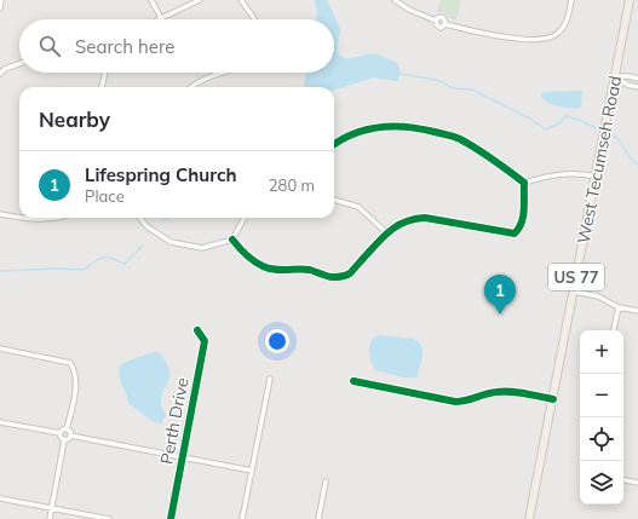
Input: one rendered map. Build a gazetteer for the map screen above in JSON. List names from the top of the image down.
{
  "streets": {
    "main road": ["West Tecumseh Road", "US 77"],
    "street": ["Perth Drive"]
  },
  "page": {
    "search": "Search here",
    "heading": "Nearby",
    "list": [
      {
        "mark": "1",
        "name": "Lifespring Church",
        "note": "Place",
        "value": "280 m"
      }
    ],
    "pins": "1",
    "map_buttons": ["+", "−"]
  }
}
